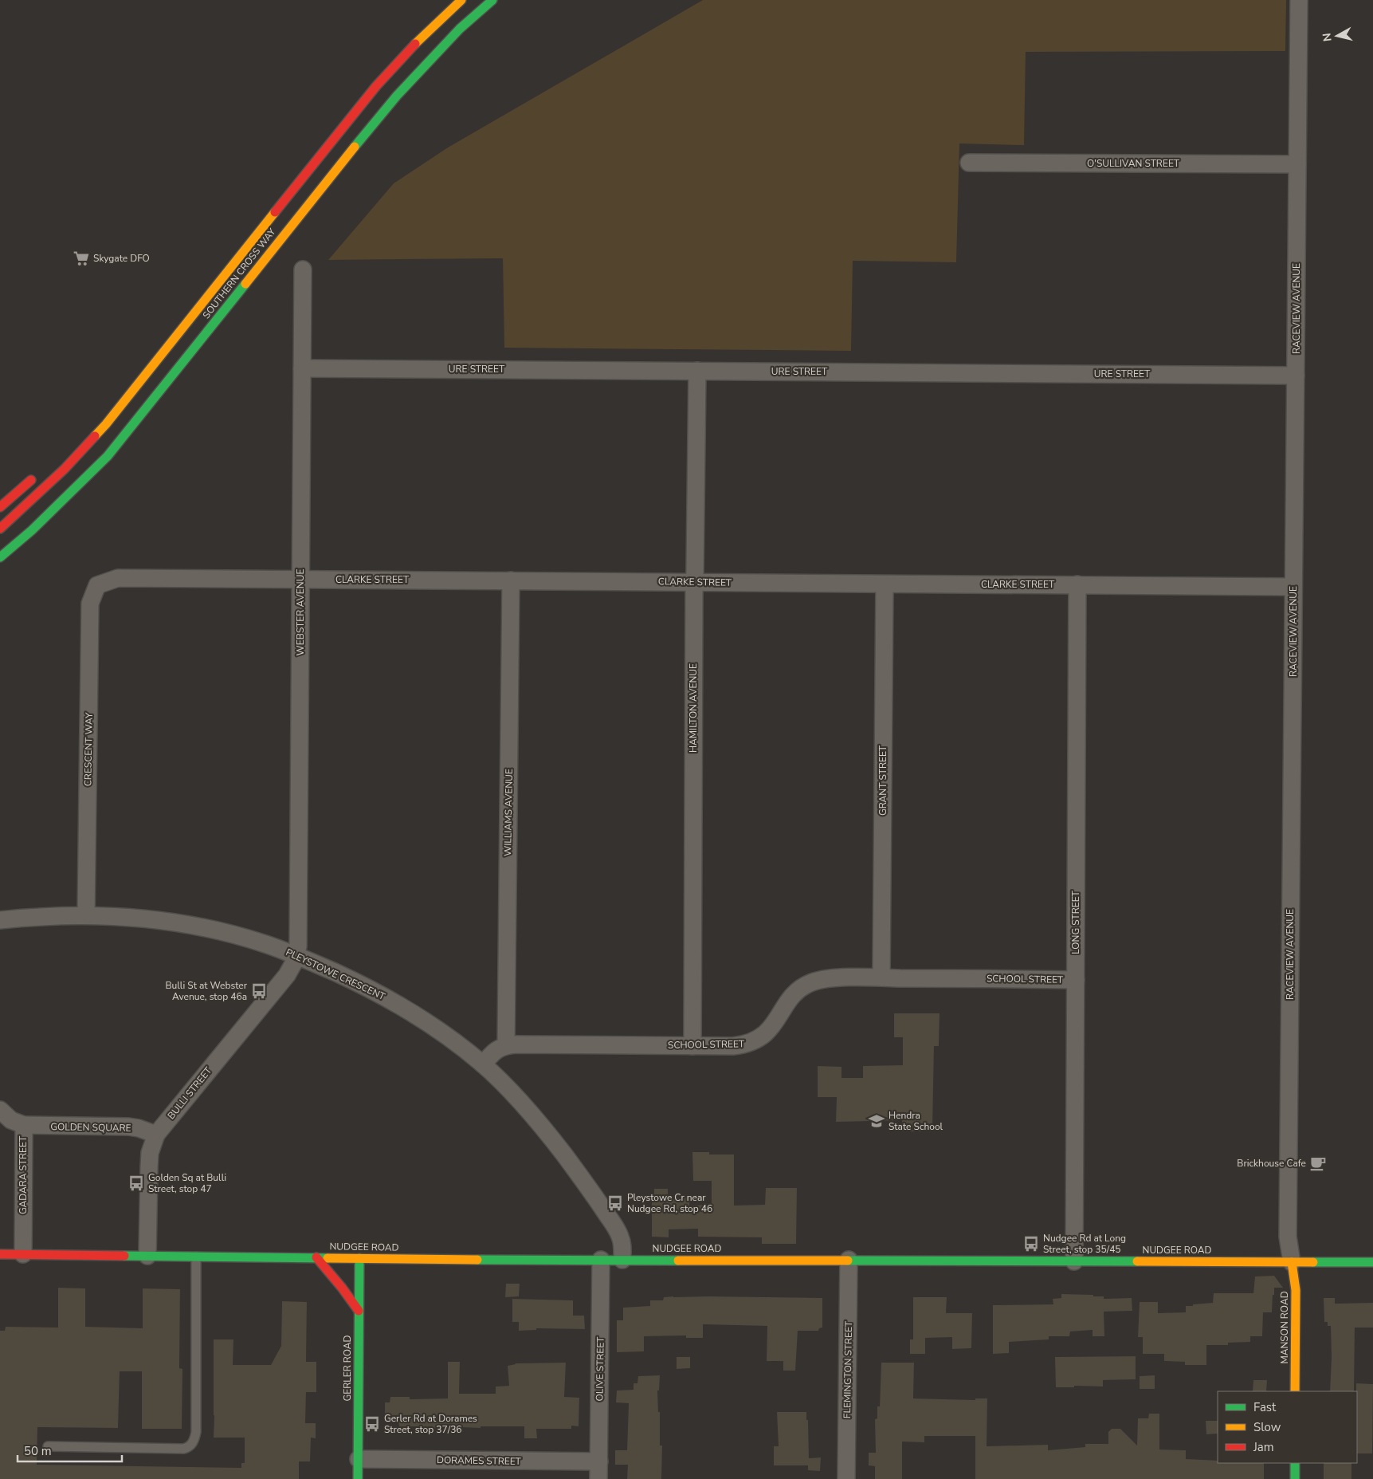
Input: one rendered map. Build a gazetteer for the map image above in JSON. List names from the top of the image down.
{
  "streets": {
    "main road": [
      "SOUTHERN CROSS WAY",
      "NUDGEE ROAD",
      "MANSON ROAD",
      "GERLER ROAD"
    ],
    "street": [
      "O'SULLIVAN STREET",
      "RACEVIEW AVENUE",
      "URE STREET",
      "CLARKE STREET",
      "WEBSTER AVENUE",
      "HAMILTON AVENUE",
      "CRESCENT WAY",
      "GRANT STREET",
      "WILLIAMS AVENUE",
      "LONG STREET",
      "PLEYSTOWE CRESCENT",
      "SCHOOL STREET",
      "BULLI STREET",
      "GOLDEN SQUARE",
      "GADARA STREET",
      "OLIVE STREET",
      "FLEMINGTON STREET",
      "DORAMES STREET"
    ]
  },
  "crossings": [
    ["O'SULLIVAN STREET", "RACEVIEW AVENUE"],
    ["RACEVIEW AVENUE", "URE STREET"],
    ["RACEVIEW AVENUE", "CLARKE STREET"],
    ["RACEVIEW AVENUE", "NUDGEE ROAD"],
    ["RACEVIEW AVENUE", "MANSON ROAD"],
    ["URE STREET", "WEBSTER AVENUE"],
    ["URE STREET", "HAMILTON AVENUE"],
    ["CLARKE STREET", "WEBSTER AVENUE"],
    ["CLARKE STREET", "HAMILTON AVENUE"],
    ["CLARKE STREET", "CRESCENT WAY"],
    ["CLARKE STREET", "GRANT STREET"],
    ["CLARKE STREET", "WILLIAMS AVENUE"],
    ["CLARKE STREET", "LONG STREET"],
    ["WEBSTER AVENUE", "PLEYSTOWE CRESCENT"],
    ["WEBSTER AVENUE", "BULLI STREET"],
    ["HAMILTON AVENUE", "SCHOOL STREET"],
    ["CRESCENT WAY", "PLEYSTOWE CRESCENT"],
    ["GRANT STREET", "SCHOOL STREET"],
    ["WILLIAMS AVENUE", "SCHOOL STREET"],
    ["LONG STREET", "SCHOOL STREET"],
    ["LONG STREET", "NUDGEE ROAD"],
    ["PLEYSTOWE CRESCENT", "BULLI STREET"],
    ["PLEYSTOWE CRESCENT", "NUDGEE ROAD"],
    ["BULLI STREET", "GOLDEN SQUARE"],
    ["BULLI STREET", "NUDGEE ROAD"],
    ["GOLDEN SQUARE", "GADARA STREET"],
    ["GADARA STREET", "NUDGEE ROAD"],
    ["NUDGEE ROAD", "MANSON ROAD"],
    ["NUDGEE ROAD", "GERLER ROAD"],
    ["NUDGEE ROAD", "OLIVE STREET"],
    ["NUDGEE ROAD", "FLEMINGTON STREET"],
    ["GERLER ROAD", "DORAMES STREET"],
    ["OLIVE STREET", "DORAMES STREET"]
  ],
  "places": {
    "supermarket": ["Skygate DFO"],
    "bus stop": [
      "Bulli St at Webster Avenue, stop 46a",
      "Golden Sq at Bulli Street, stop 47",
      "Pleystowe Cr near Nudgee Rd, stop 46",
      "Nudgee Rd at Long Street, stop 35/45",
      "Gerler Rd at Dorames Street, stop 37/36"
    ],
    "school or university": ["Hendra State School"],
    "cafe": ["Brickhouse Cafe"]
  },
  "legend": ["Fast", "Slow", "Jam"],
  "scale_bar": "50 m",
  "north": "left"
}
